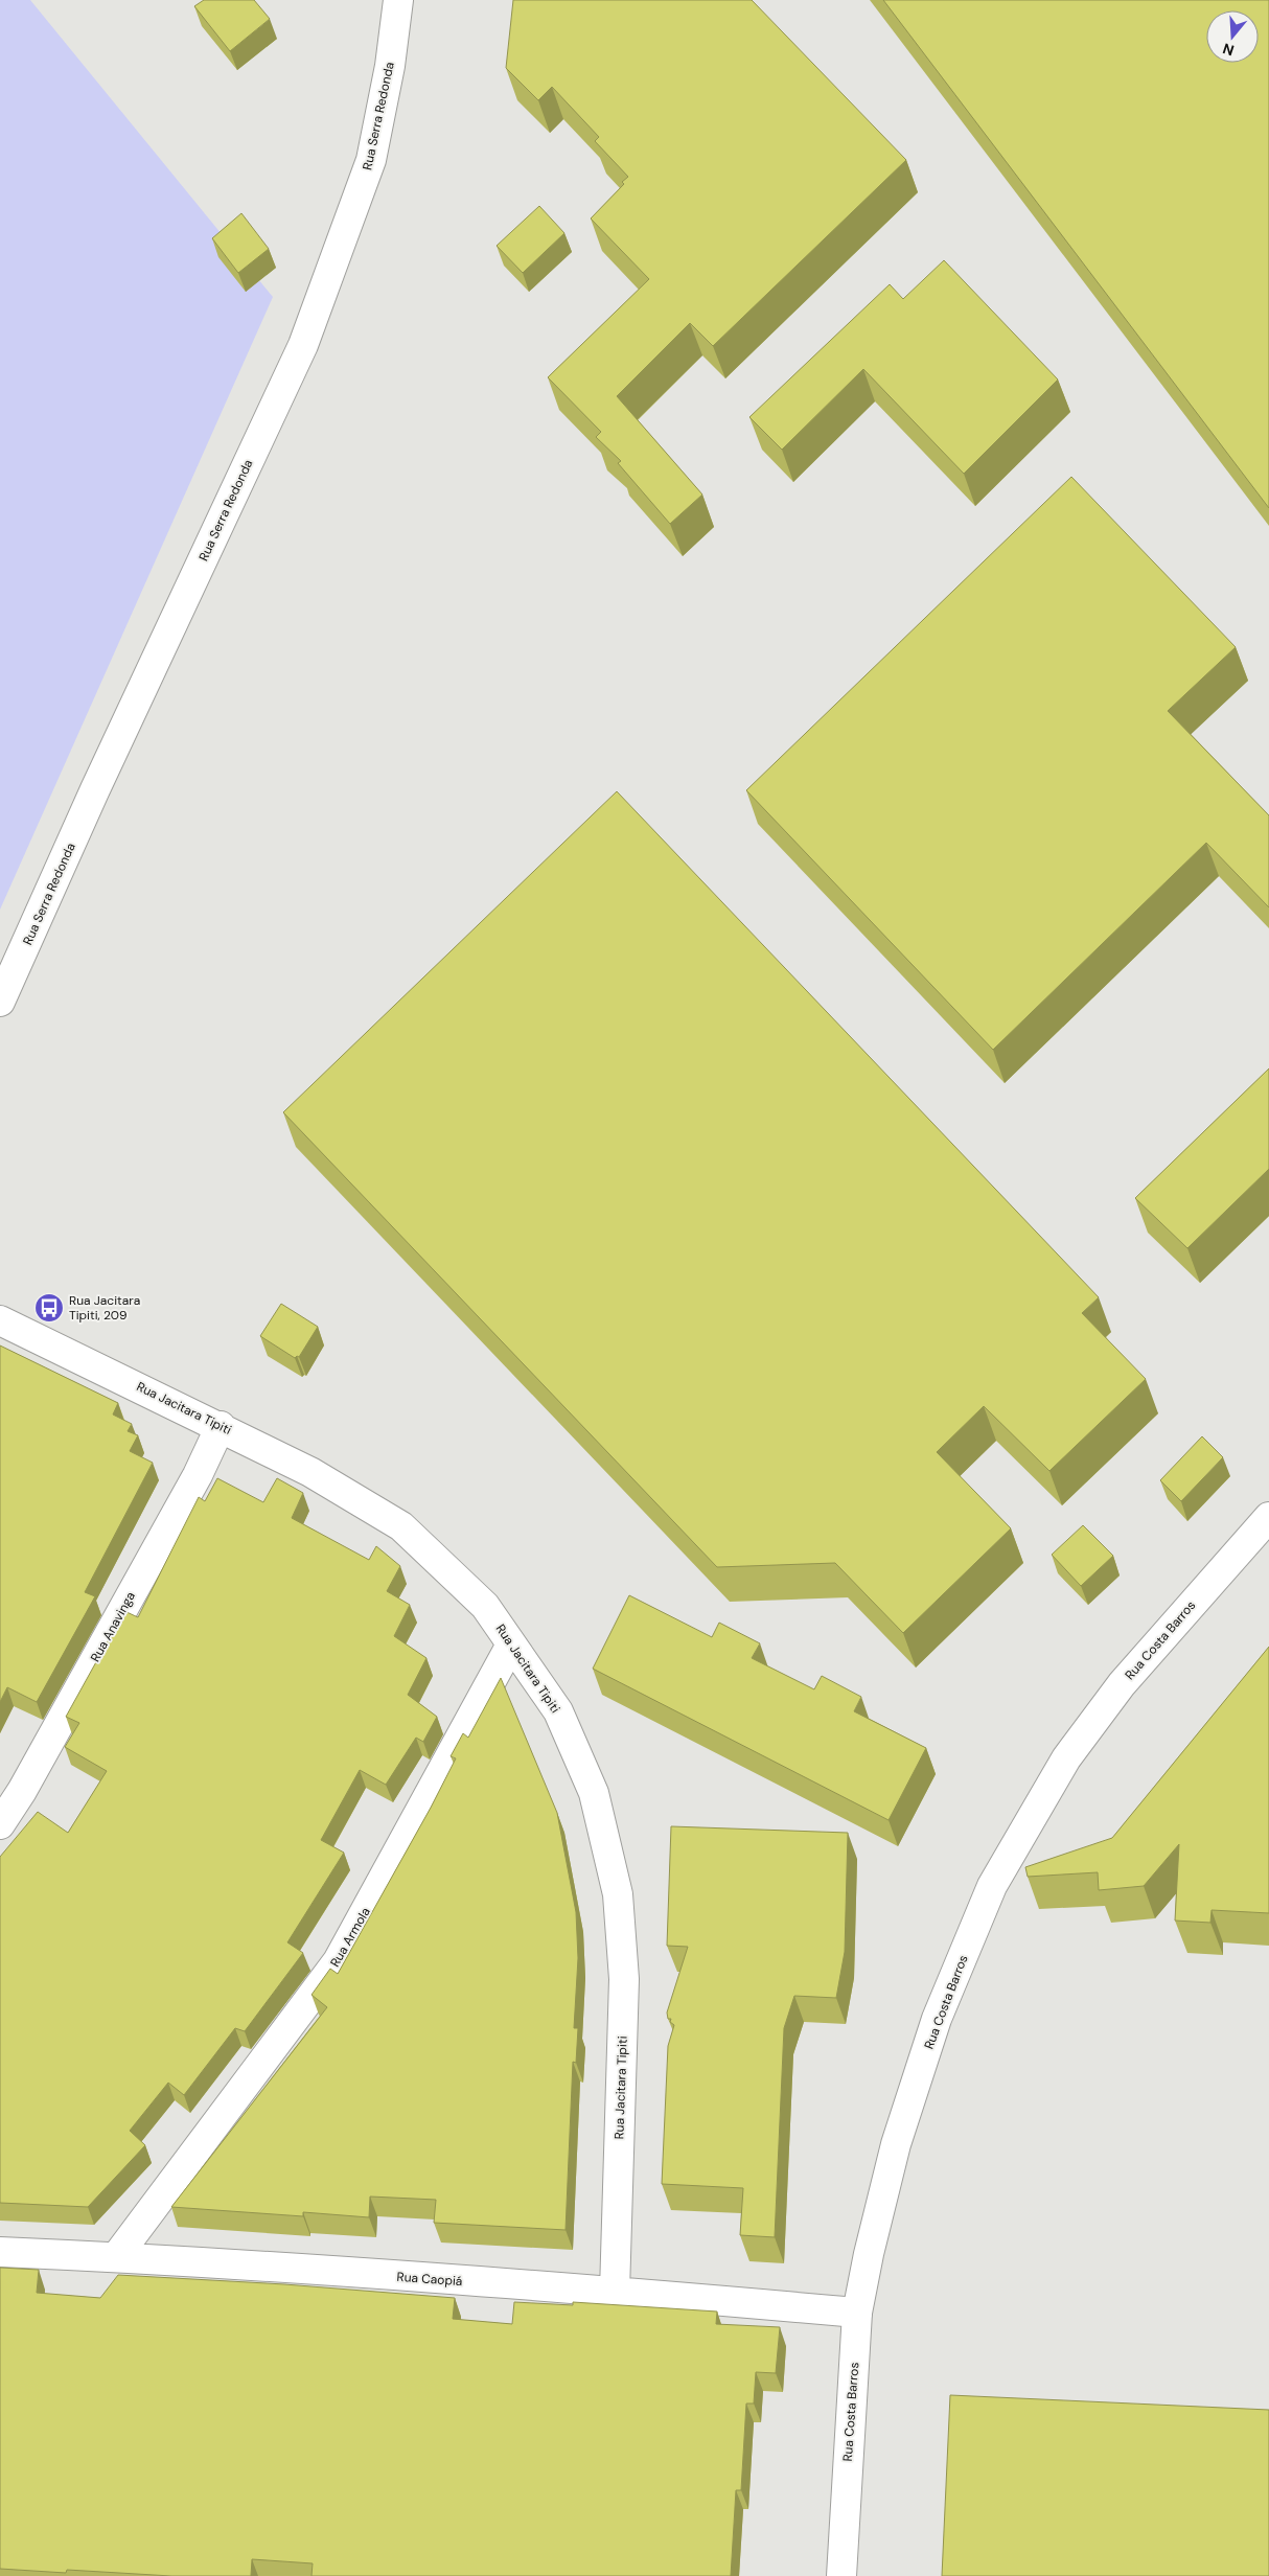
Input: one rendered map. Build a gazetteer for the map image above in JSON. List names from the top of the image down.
{
  "streets": {
    "street": [
      "Rua Serra Redonda",
      "Rua Jacitara Tipiti",
      "Rua Anavinga",
      "Rua Costa Barros",
      "Rua Armola",
      "Rua Caopiá"
    ]
  },
  "crossings": [
    ["Rua Jacitara Tipiti", "Rua Anavinga"],
    ["Rua Jacitara Tipiti", "Rua Armola"],
    ["Rua Jacitara Tipiti", "Rua Caopiá"],
    ["Rua Costa Barros", "Rua Caopiá"],
    ["Rua Armola", "Rua Caopiá"]
  ],
  "places": {
    "bus stop": ["Rua Jacitara Tipiti, 209"]
  },
  "north": "bottom"
}
